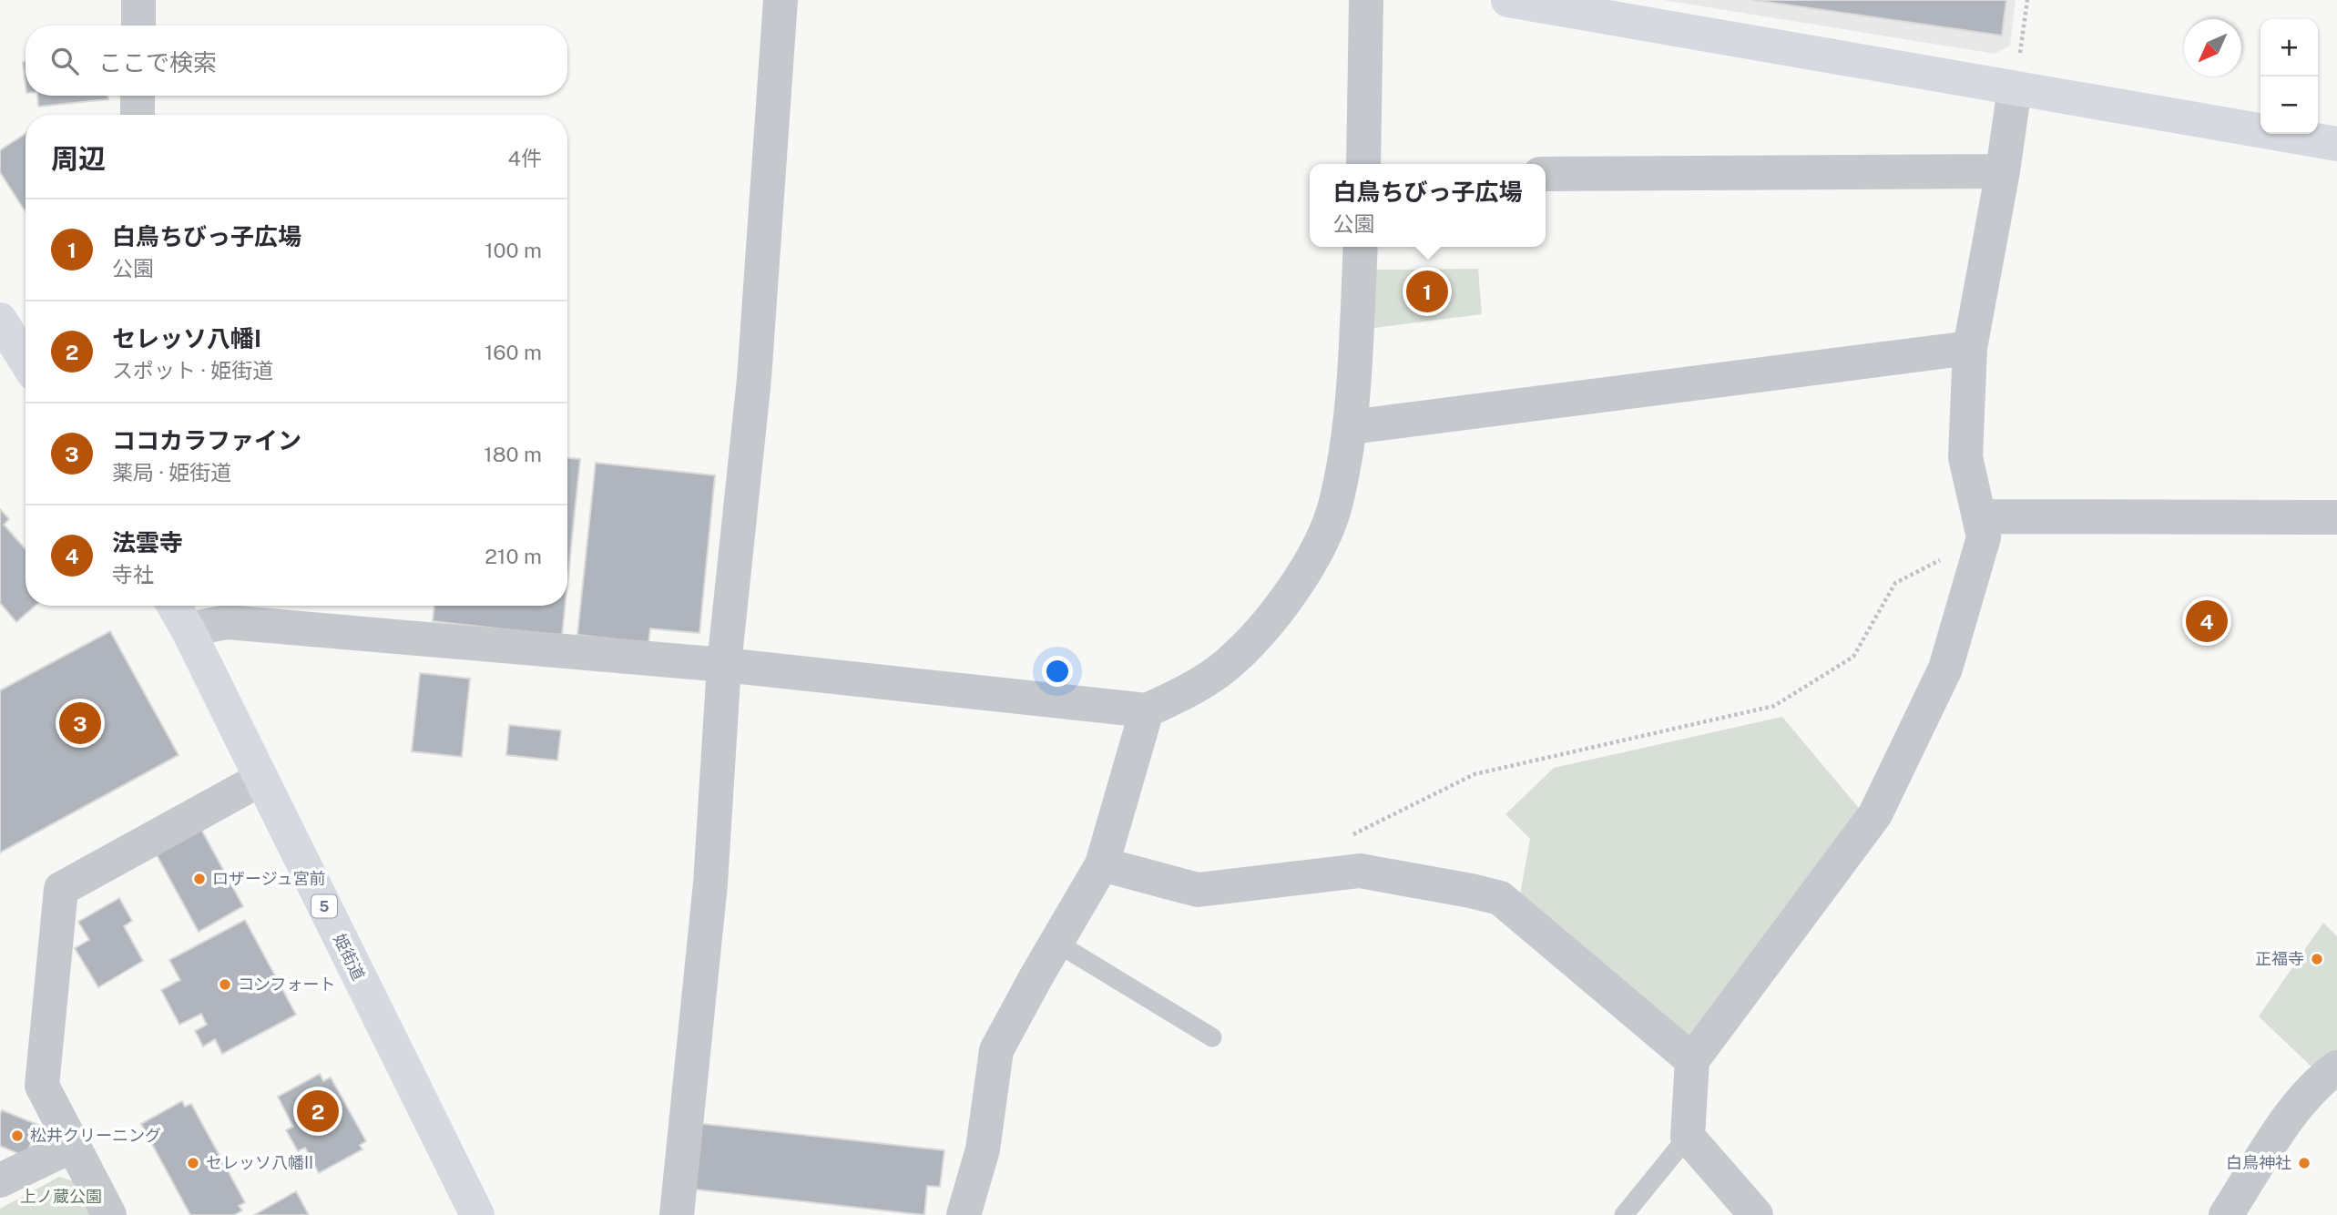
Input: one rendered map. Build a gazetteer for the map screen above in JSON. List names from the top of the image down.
{
  "streets": {
    "street": ["5", "姫街道"]
  },
  "parks": ["上ノ蔵公園"],
  "places": [
    "ロザージュ宮前",
    "正福寺",
    "コンフォート",
    "松井クリーニング",
    "セレッソ八幡II",
    "白鳥神社"
  ],
  "north": "bottom left",
  "page": {
    "map_buttons": ["+", "−"],
    "search": "ここで検索",
    "heading": ["周辺", "4件"],
    "popup": ["白鳥ちびっ子広場", "公園"],
    "list": [
      {
        "mark": "1",
        "name": "白鳥ちびっ子広場",
        "note": "公園",
        "value": "100 m"
      },
      {
        "mark": "2",
        "name": "セレッソ八幡I",
        "note": "スポット · 姫街道",
        "value": "160 m"
      },
      {
        "mark": "3",
        "name": "ココカラファイン",
        "note": "薬局 · 姫街道",
        "value": "180 m"
      },
      {
        "mark": "4",
        "name": "法雲寺",
        "note": "寺社",
        "value": "210 m"
      }
    ],
    "pins": [
      "1",
      "4",
      "3",
      "2"
    ]
  }
}
